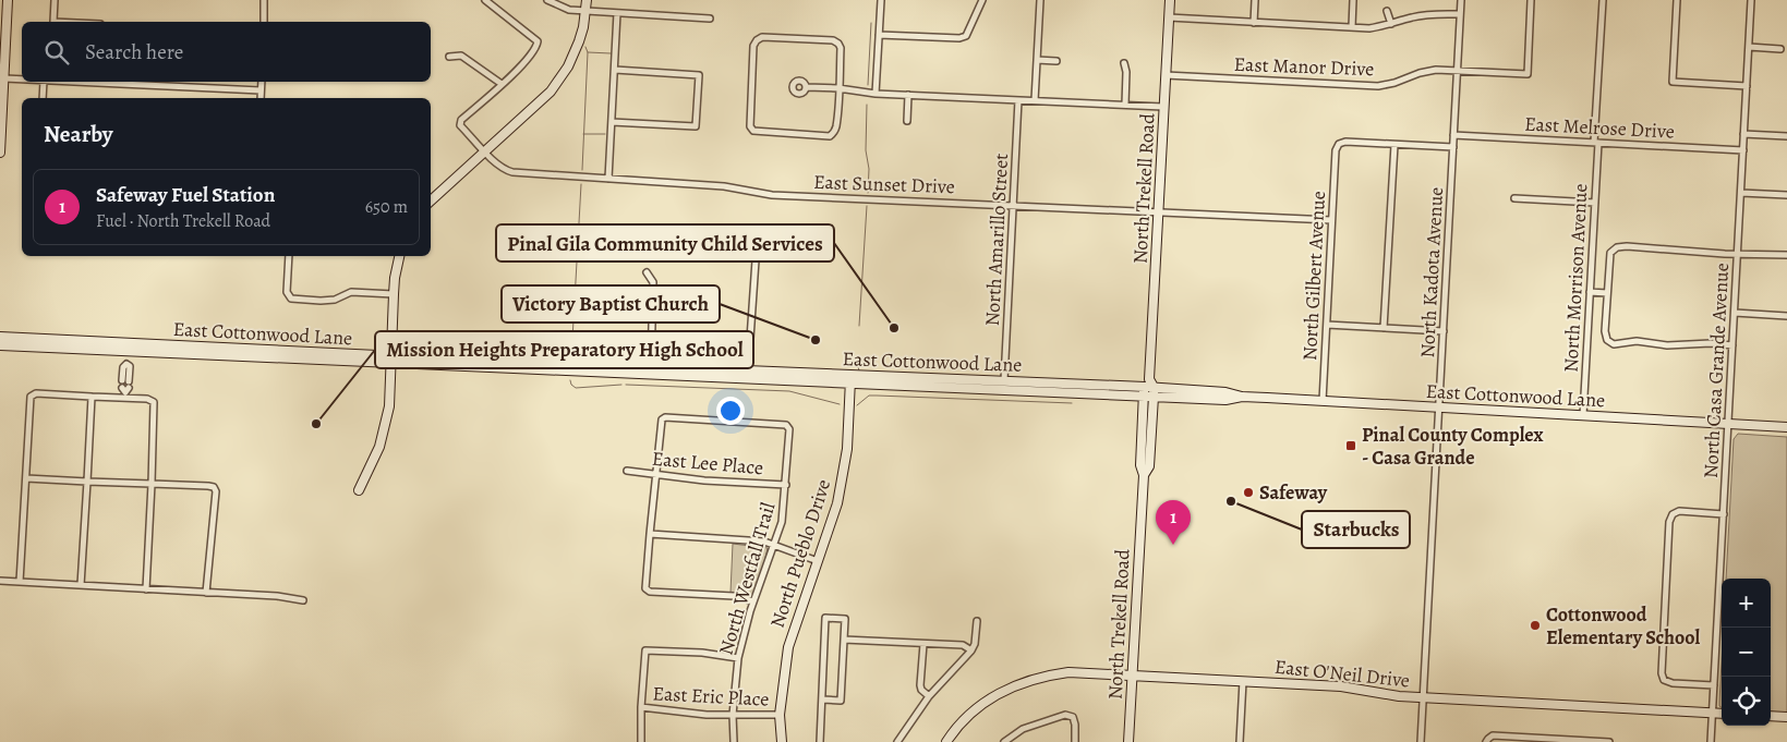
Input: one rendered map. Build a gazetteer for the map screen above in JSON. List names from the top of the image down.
{
  "streets": {
    "main road": [
      "North Trekell Road",
      "East Cottonwood Lane",
      "North Pueblo Drive",
      "East O'Neil Drive"
    ],
    "street": [
      "East Manor Drive",
      "East Melrose Drive",
      "East Sunset Drive",
      "North Amarillo Street",
      "North Kadota Avenue",
      "North Gilbert Avenue",
      "North Morrison Avenue",
      "North Casa Grande Avenue",
      "East Lee Place",
      "North Westfall Trail",
      "East Eric Place"
    ]
  },
  "crossings": [
    ["East Manor Drive", "North Trekell Road"],
    ["East Manor Drive", "North Kadota Avenue"],
    ["East Melrose Drive", "North Kadota Avenue"],
    ["East Melrose Drive", "North Morrison Avenue"],
    ["East Melrose Drive", "North Casa Grande Avenue"],
    ["East Sunset Drive", "North Trekell Road"],
    ["East Sunset Drive", "North Amarillo Street"],
    ["East Sunset Drive", "North Gilbert Avenue"],
    ["North Trekell Road", "East Cottonwood Lane"],
    ["North Trekell Road", "East O'Neil Drive"],
    ["North Amarillo Street", "East Cottonwood Lane"],
    ["North Kadota Avenue", "East Cottonwood Lane"],
    ["North Kadota Avenue", "East O'Neil Drive"],
    ["North Gilbert Avenue", "East Cottonwood Lane"],
    ["North Morrison Avenue", "East Cottonwood Lane"],
    ["East Cottonwood Lane", "North Casa Grande Avenue"],
    ["East Cottonwood Lane", "North Pueblo Drive"],
    ["North Casa Grande Avenue", "East O'Neil Drive"],
    ["East Lee Place", "North Westfall Trail"],
    ["North Pueblo Drive", "East Eric Place"],
    ["North Westfall Trail", "East Eric Place"]
  ],
  "places": {
    "other": [
      "Pinal Gila Community Child Services",
      "Victory Baptist Church",
      "Mission Heights Preparatory High School",
      "Safeway",
      "Starbucks",
      "Cottonwood Elementary School"
    ],
    "transit": ["Pinal County Complex - Casa Grande"]
  },
  "page": {
    "search": "Search here",
    "heading": "Nearby",
    "list": [
      {
        "mark": "1",
        "name": "Safeway Fuel Station",
        "note": "Fuel · North Trekell Road",
        "value": "650 m"
      }
    ],
    "pins": "1",
    "map_buttons": ["+", "−"]
  }
}
